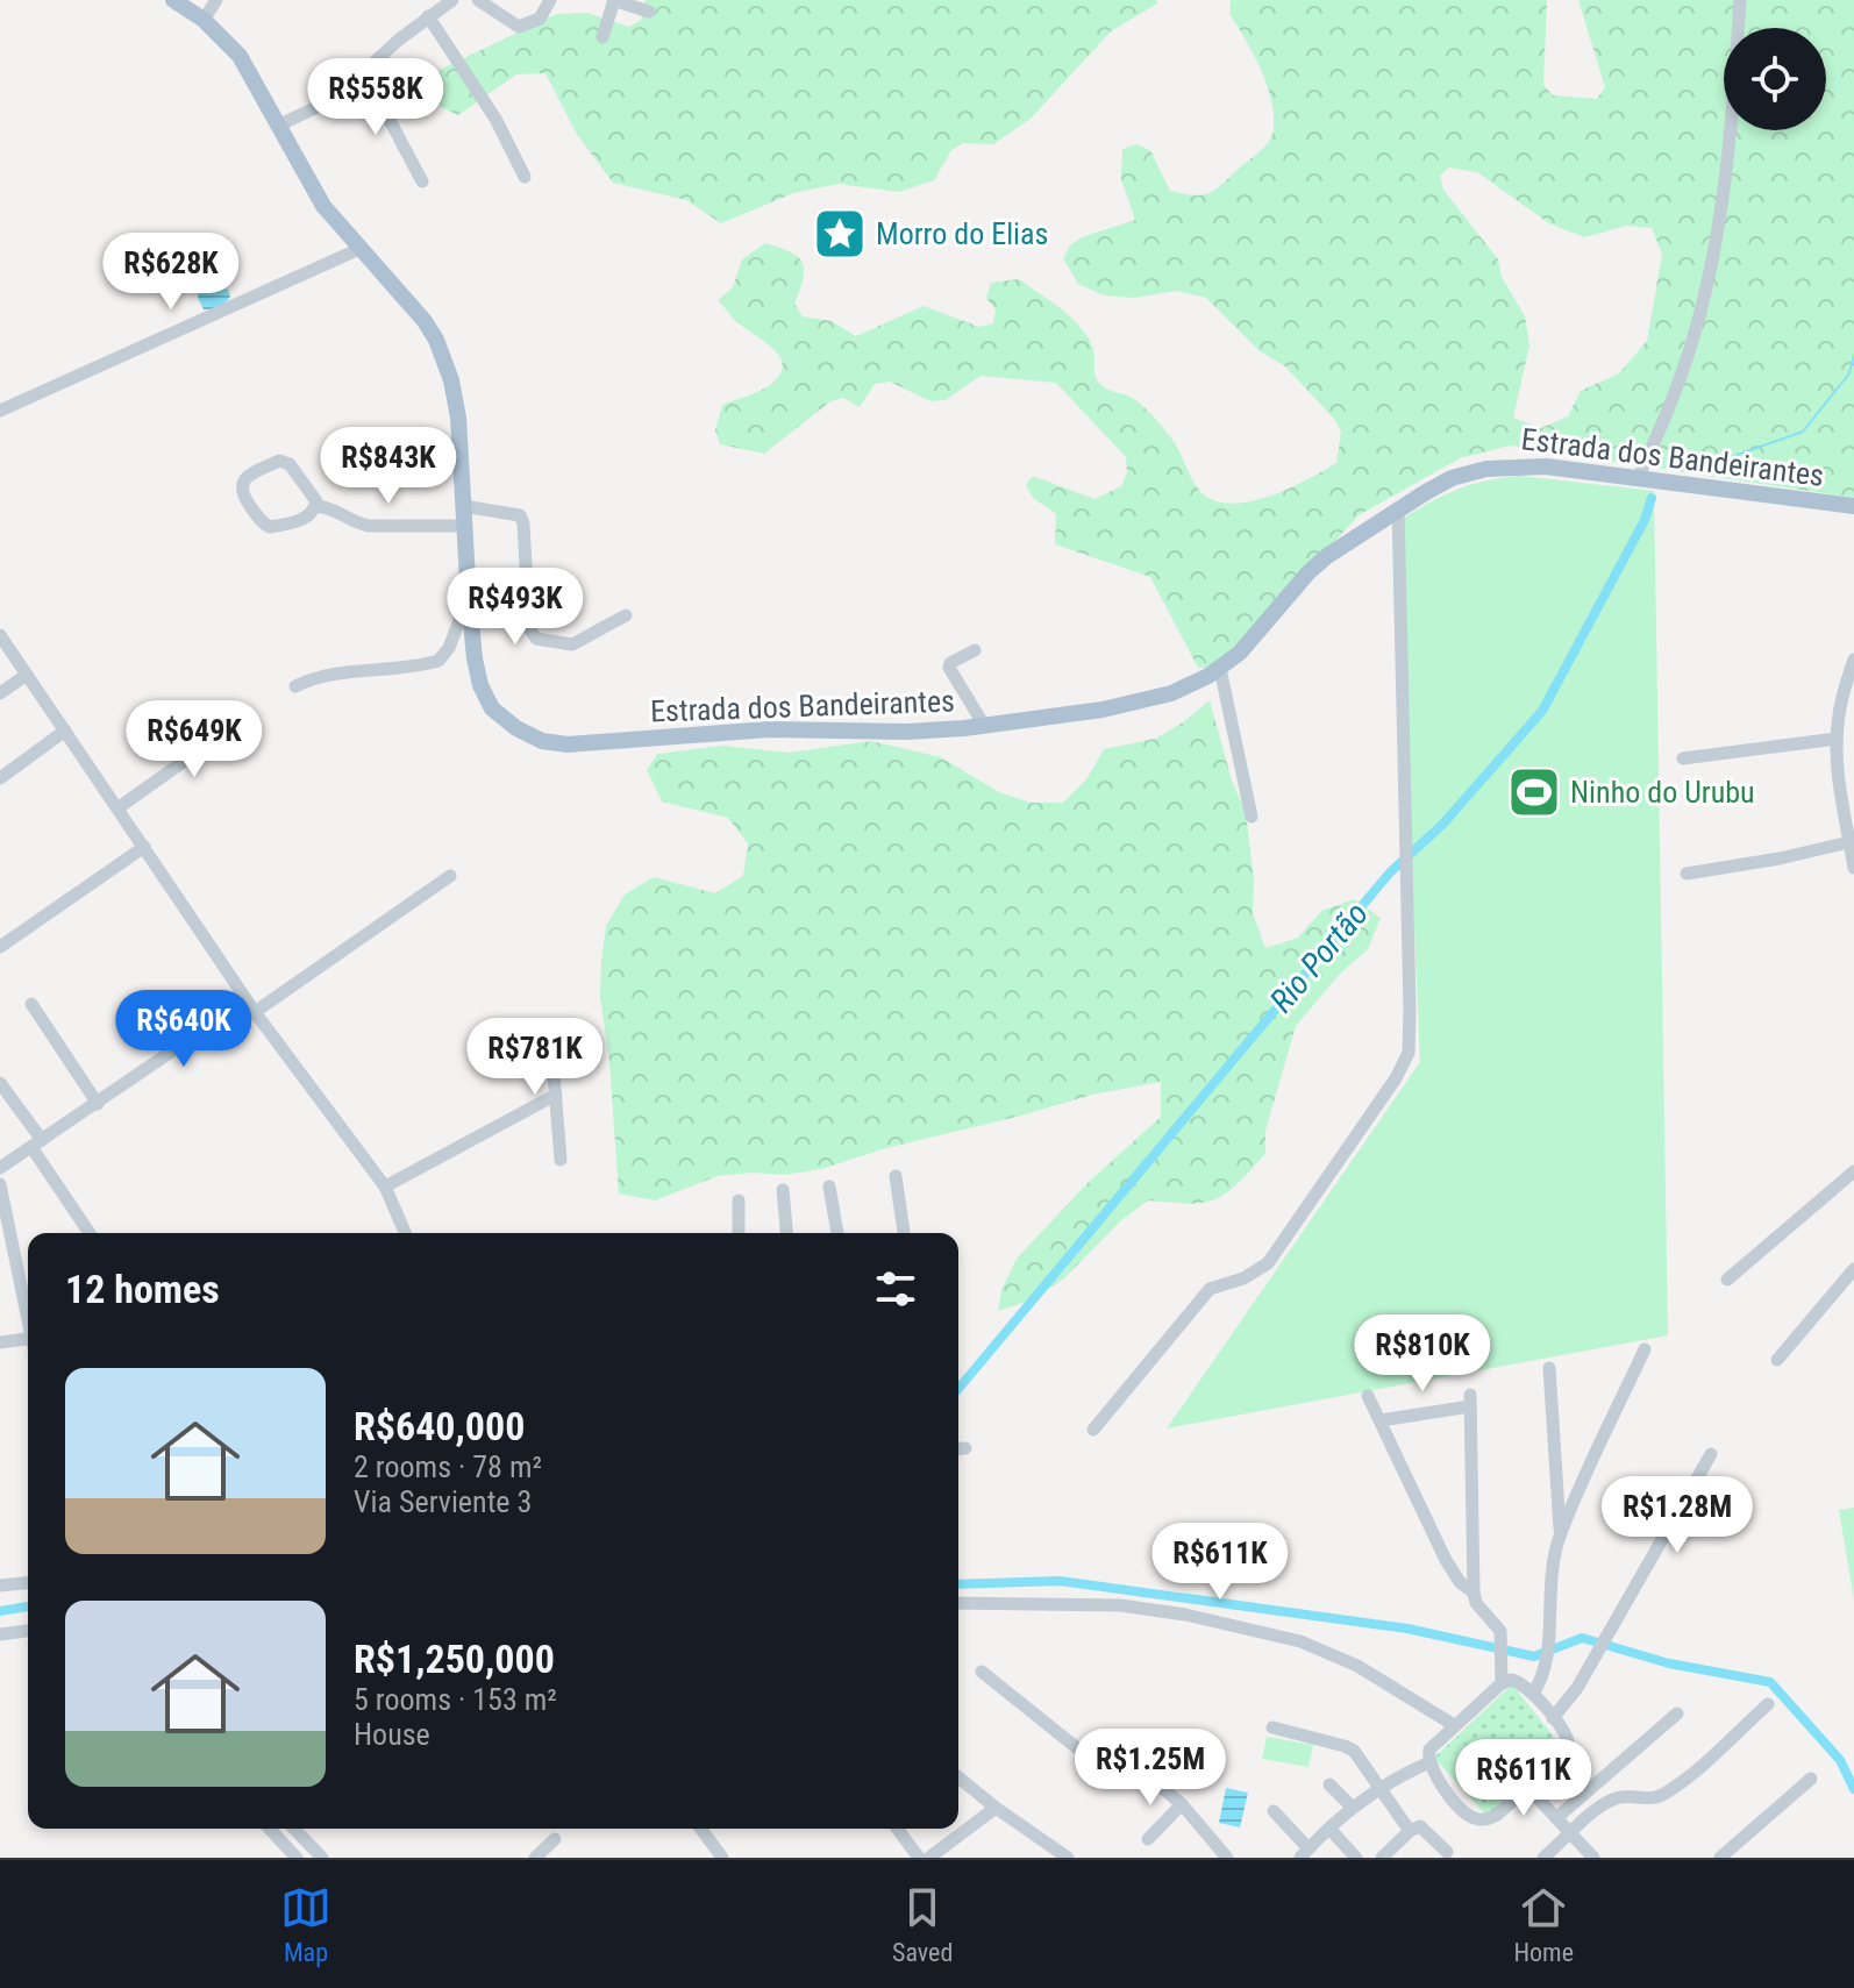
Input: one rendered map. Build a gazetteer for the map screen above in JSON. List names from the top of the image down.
{
  "streets": {
    "main road": ["Estrada dos Bandeirantes"]
  },
  "water": ["Rio Portão"],
  "places": {
    "place": ["Morro do Elias"],
    "sports": ["Ninho do Urubu"]
  },
  "page": {
    "price": [
      "R$558K",
      "R$628K",
      "R$843K",
      "R$493K",
      "R$649K",
      "R$640K",
      "R$781K",
      "R$810K",
      "R$1.28M",
      "R$611K",
      "R$1.25M",
      "R$611K"
    ],
    "heading": "12 homes",
    "list": [
      {
        "name": "R$640,000",
        "note": "2 rooms · 78 m² · Via Serviente 3"
      },
      {
        "name": "R$1,250,000",
        "note": "5 rooms · 153 m² · House"
      }
    ],
    "tabs": ["Map", "Saved", "Home"]
  }
}
